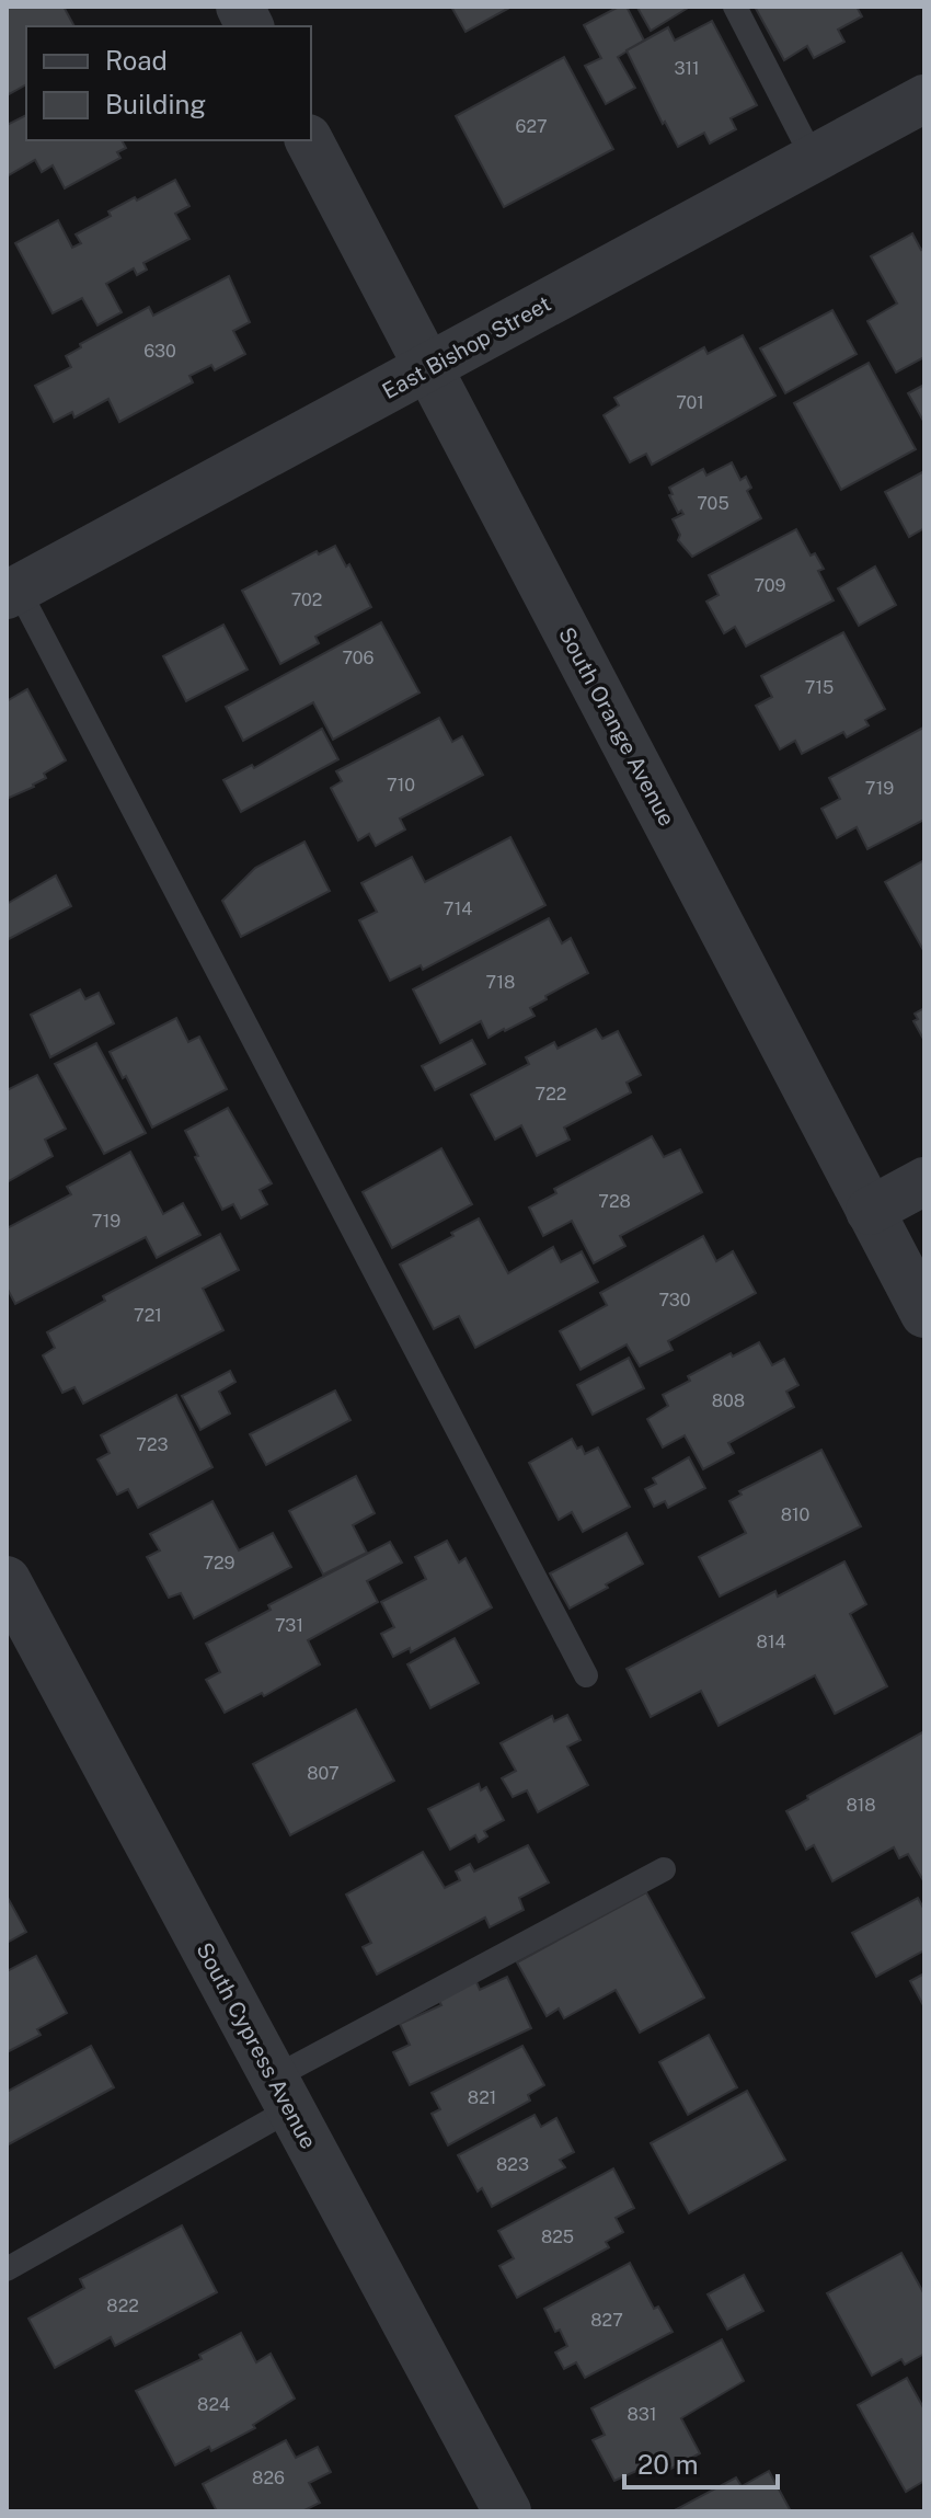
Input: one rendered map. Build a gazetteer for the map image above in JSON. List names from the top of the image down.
{
  "streets": {
    "street": ["East Bishop Street", "South Orange Avenue", "South Cypress Avenue"]
  },
  "crossings": [
    ["East Bishop Street", "South Orange Avenue"]
  ],
  "house_numbers": [
    "311",
    "627",
    "630",
    "701",
    "705",
    "709",
    "702",
    "706",
    "715",
    "710",
    "719",
    "714",
    "718",
    "722",
    "728",
    "719",
    "730",
    "721",
    "808",
    "723",
    "810",
    "729",
    "731",
    "814",
    "807",
    "818",
    "821",
    "823",
    "825",
    "822",
    "827",
    "824",
    "831",
    "826"
  ],
  "legend": ["Road", "Building"],
  "scale_bar": "20 m"
}
